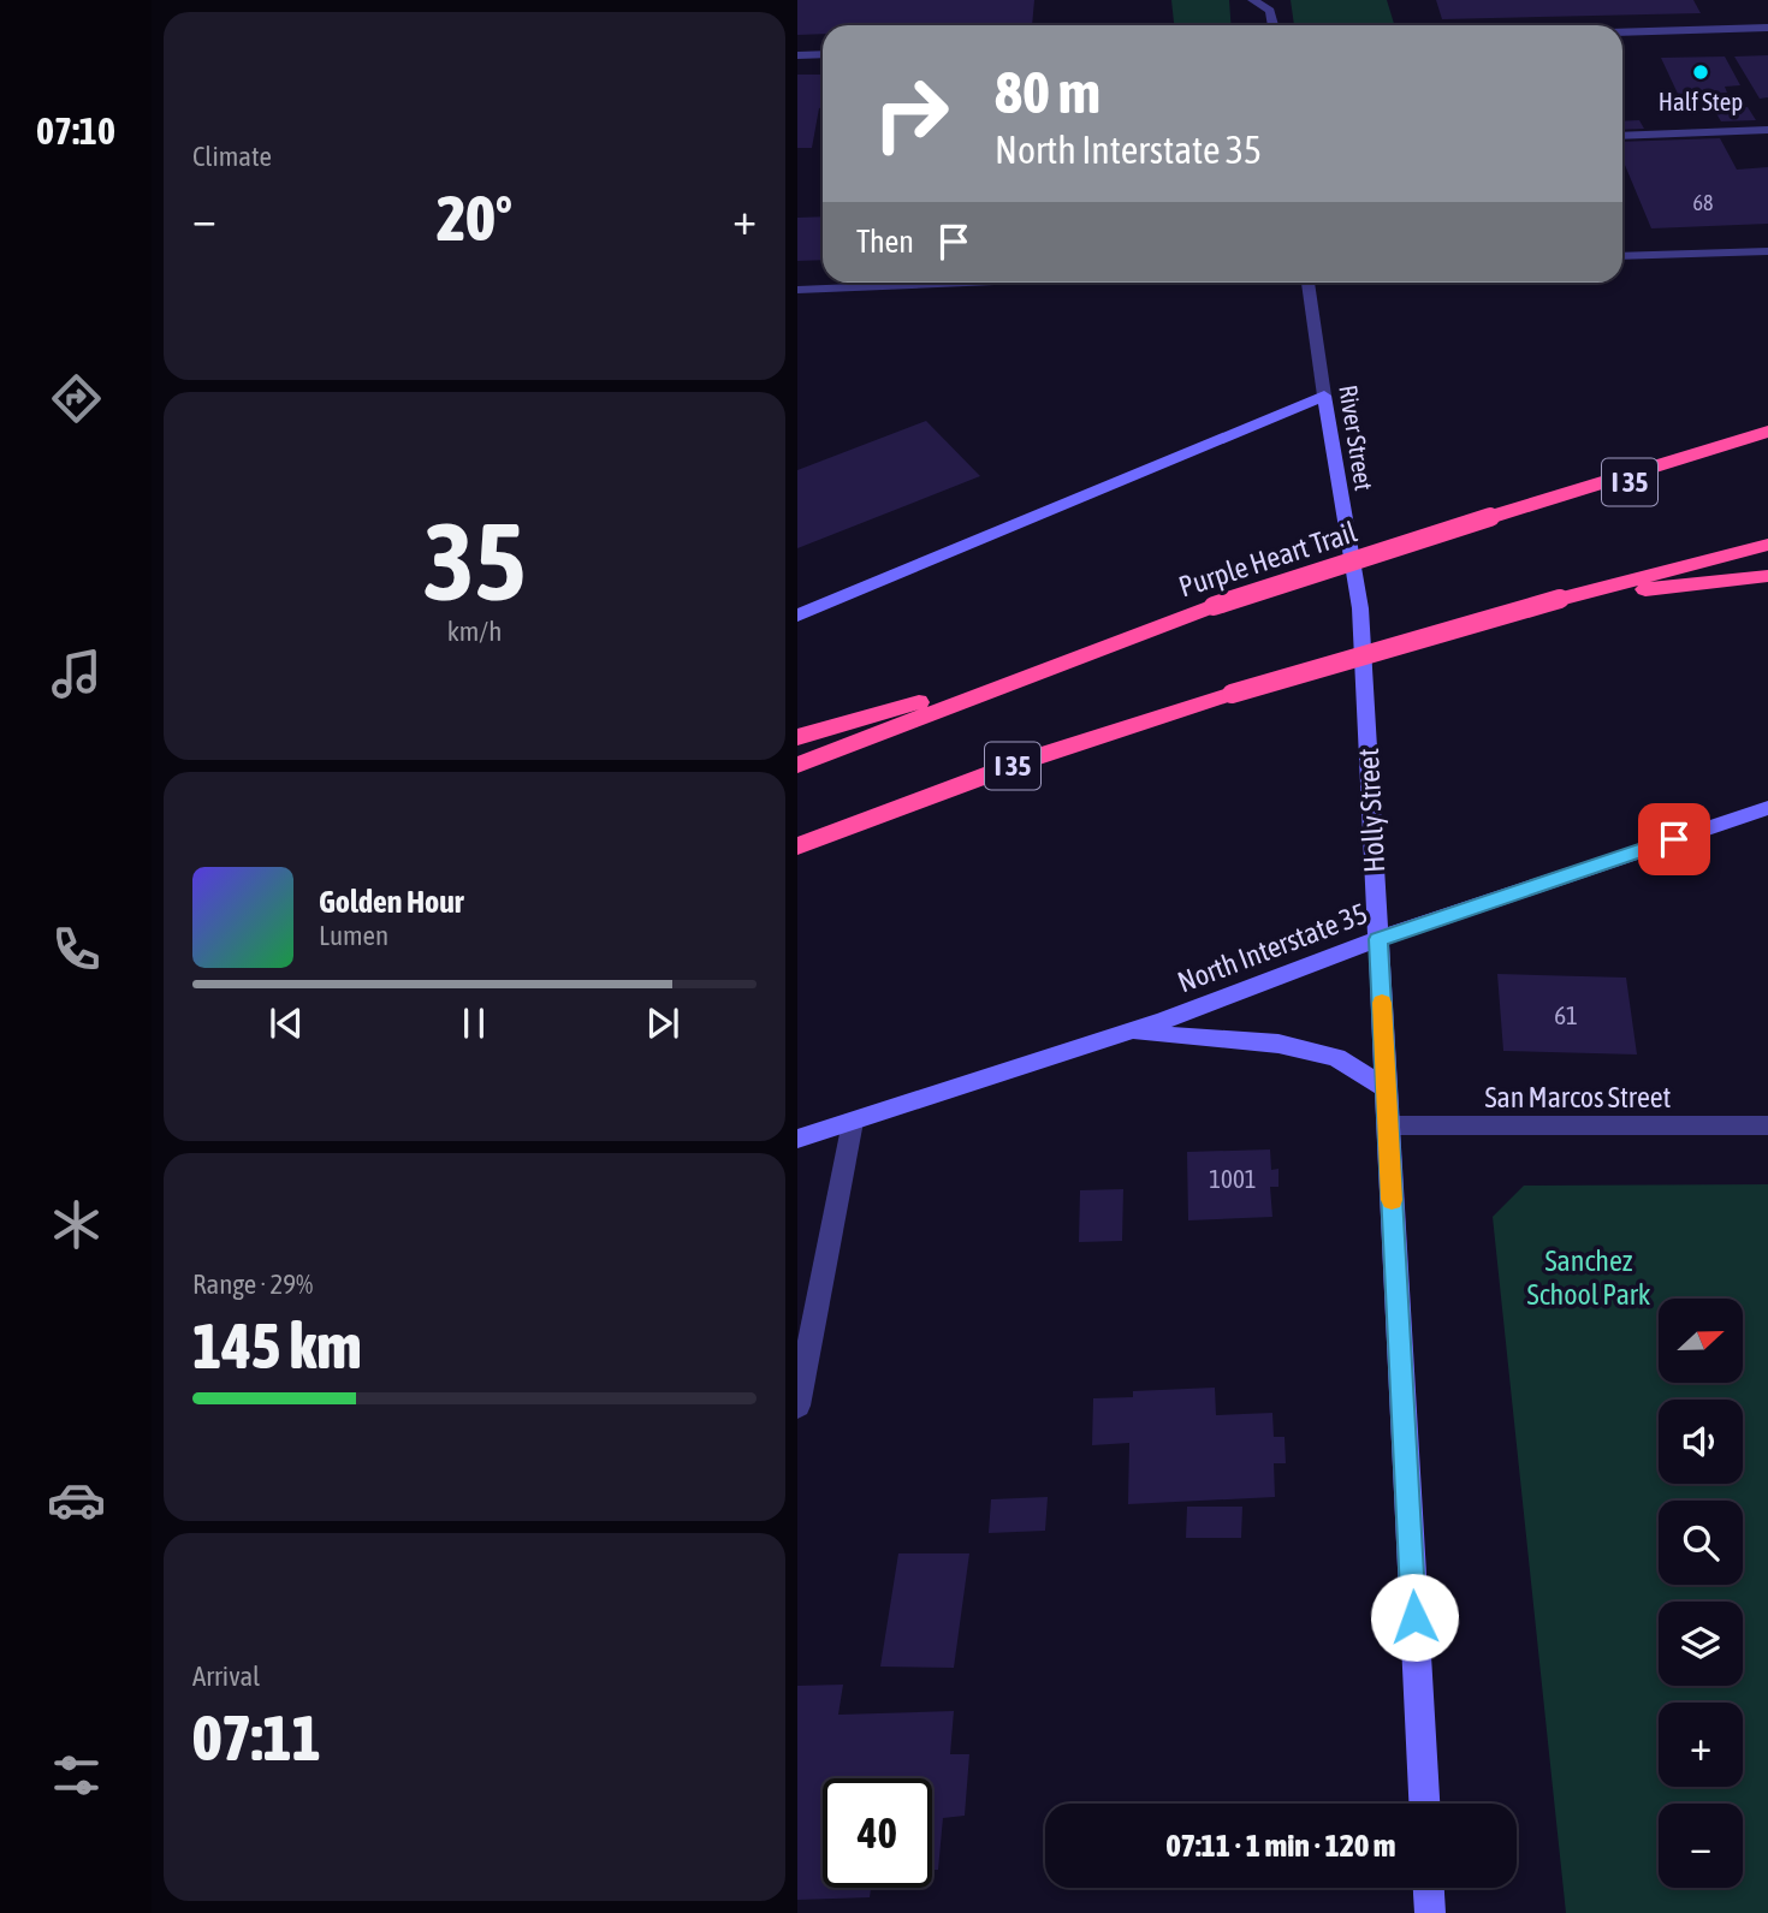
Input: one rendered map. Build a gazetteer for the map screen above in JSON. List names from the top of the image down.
{
  "streets": {
    "highway": ["I 35", "Purple Heart Trail"],
    "main road": ["River Street", "Holly Street", "North Interstate 35"],
    "street": ["San Marcos Street"]
  },
  "crossings": [
    ["River Street", "Holly Street"],
    ["Holly Street", "North Interstate 35"],
    ["Holly Street", "San Marcos Street"]
  ],
  "parks": ["Sanchez School Park"],
  "places": ["Half Step"],
  "house_numbers": ["68", "61", "1001"],
  "north": "right",
  "page": {
    "tabs": "07:10",
    "tile": [
      "Climate",
      ["35", "km/h"],
      ["Range · 29%", "145 km"],
      ["Arrival", "07:11"]
    ],
    "turn": ["80 m", "North Interstate 35"],
    "heat": ["−", "20°", "+"],
    "then": "Then",
    "song": ["Golden Hour", "Lumen"],
    "map_buttons": ["+", "−"],
    "limit": "40",
    "trip": "07:11 · 1 min · 120 m"
  }
}
